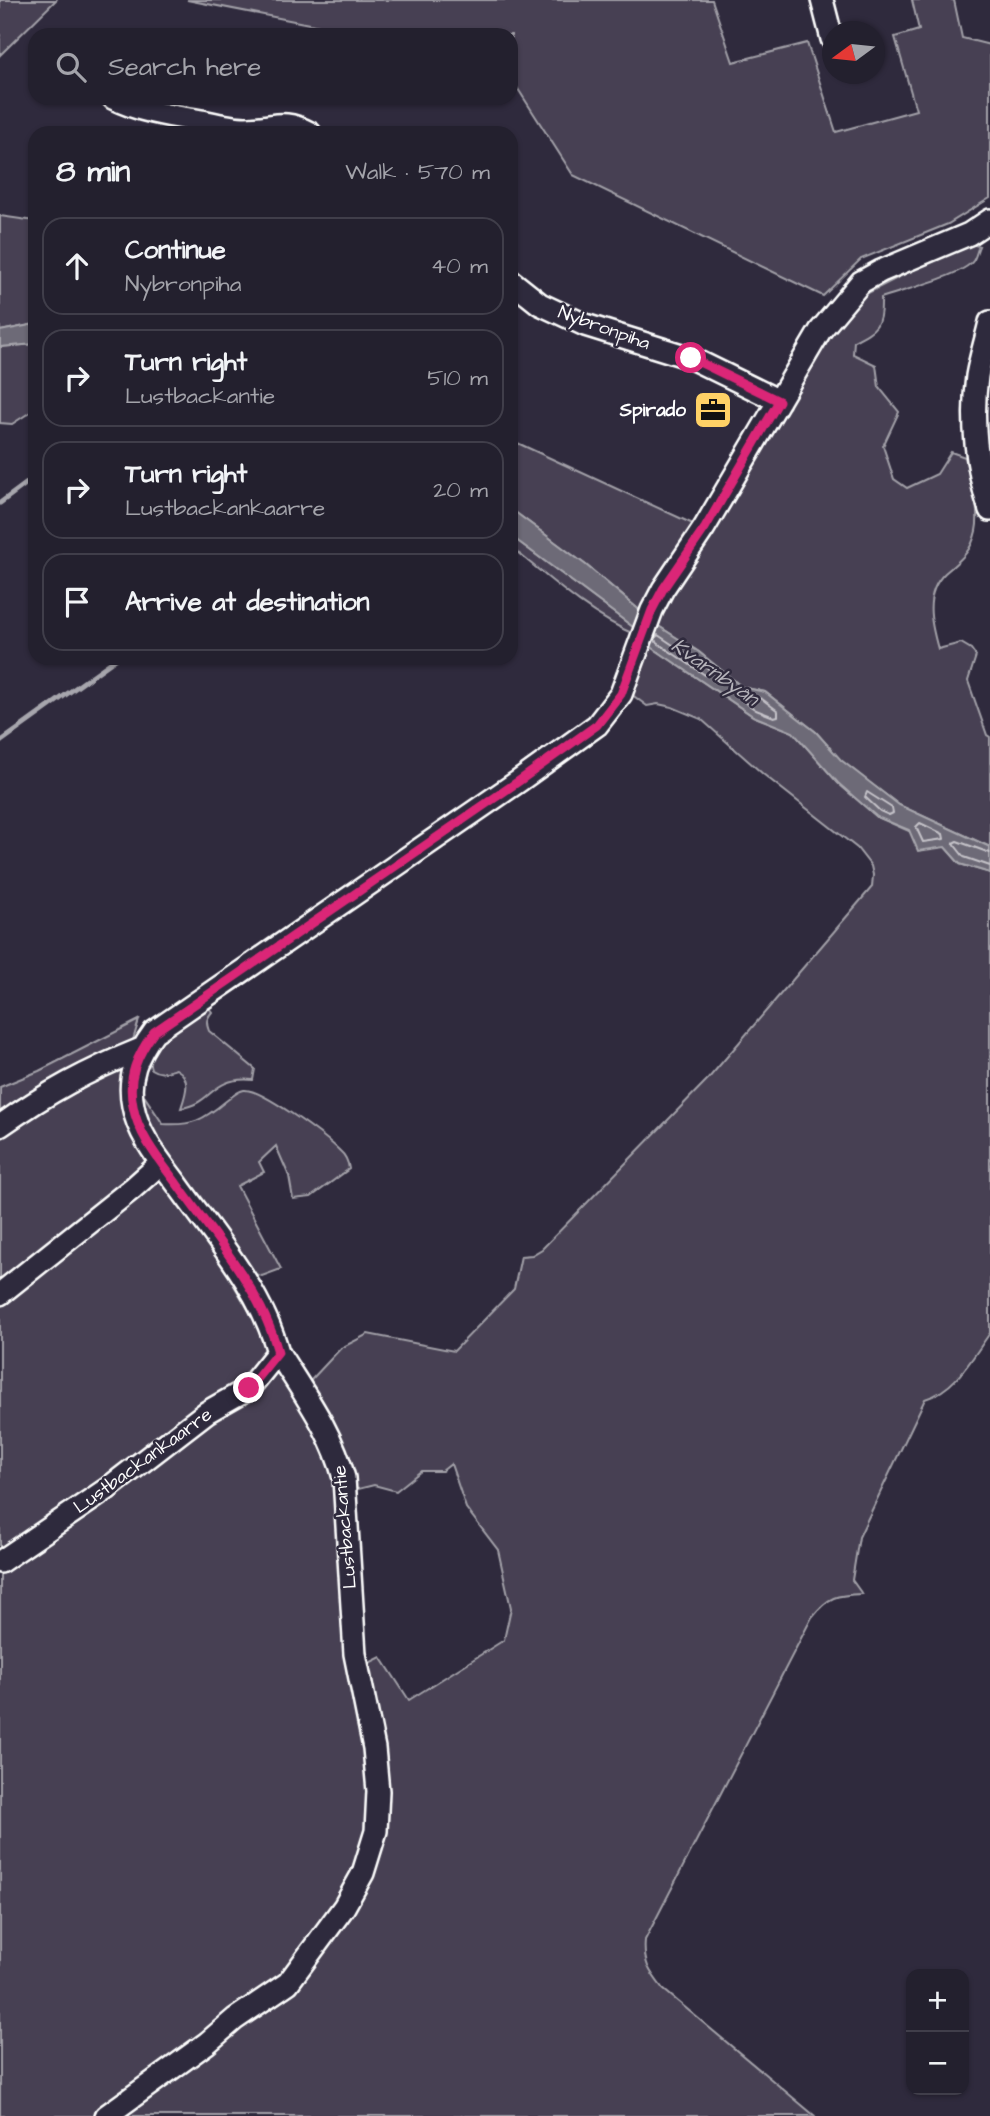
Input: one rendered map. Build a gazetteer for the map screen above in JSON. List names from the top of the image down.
{
  "streets": {
    "street": ["Nybronpiha", "Lustbackankaarre", "Lustbackantie"]
  },
  "crossings": [
    ["Nybronpiha", "Lustbackantie"],
    ["Lustbackankaarre", "Lustbackantie"]
  ],
  "water": ["Kvarnbyån"],
  "places": {
    "office": ["Spirado"]
  },
  "north": "left",
  "page": {
    "search": "Search here",
    "heading": ["8 min", "Walk · 570 m"],
    "list": [
      ["Continue", "Nybronpiha", "40 m"],
      ["Turn right", "Lustbackantie", "510 m"],
      ["Turn right", "Lustbackankaarre", "20 m"],
      "Arrive at destination"
    ],
    "map_buttons": ["+", "−"]
  }
}
